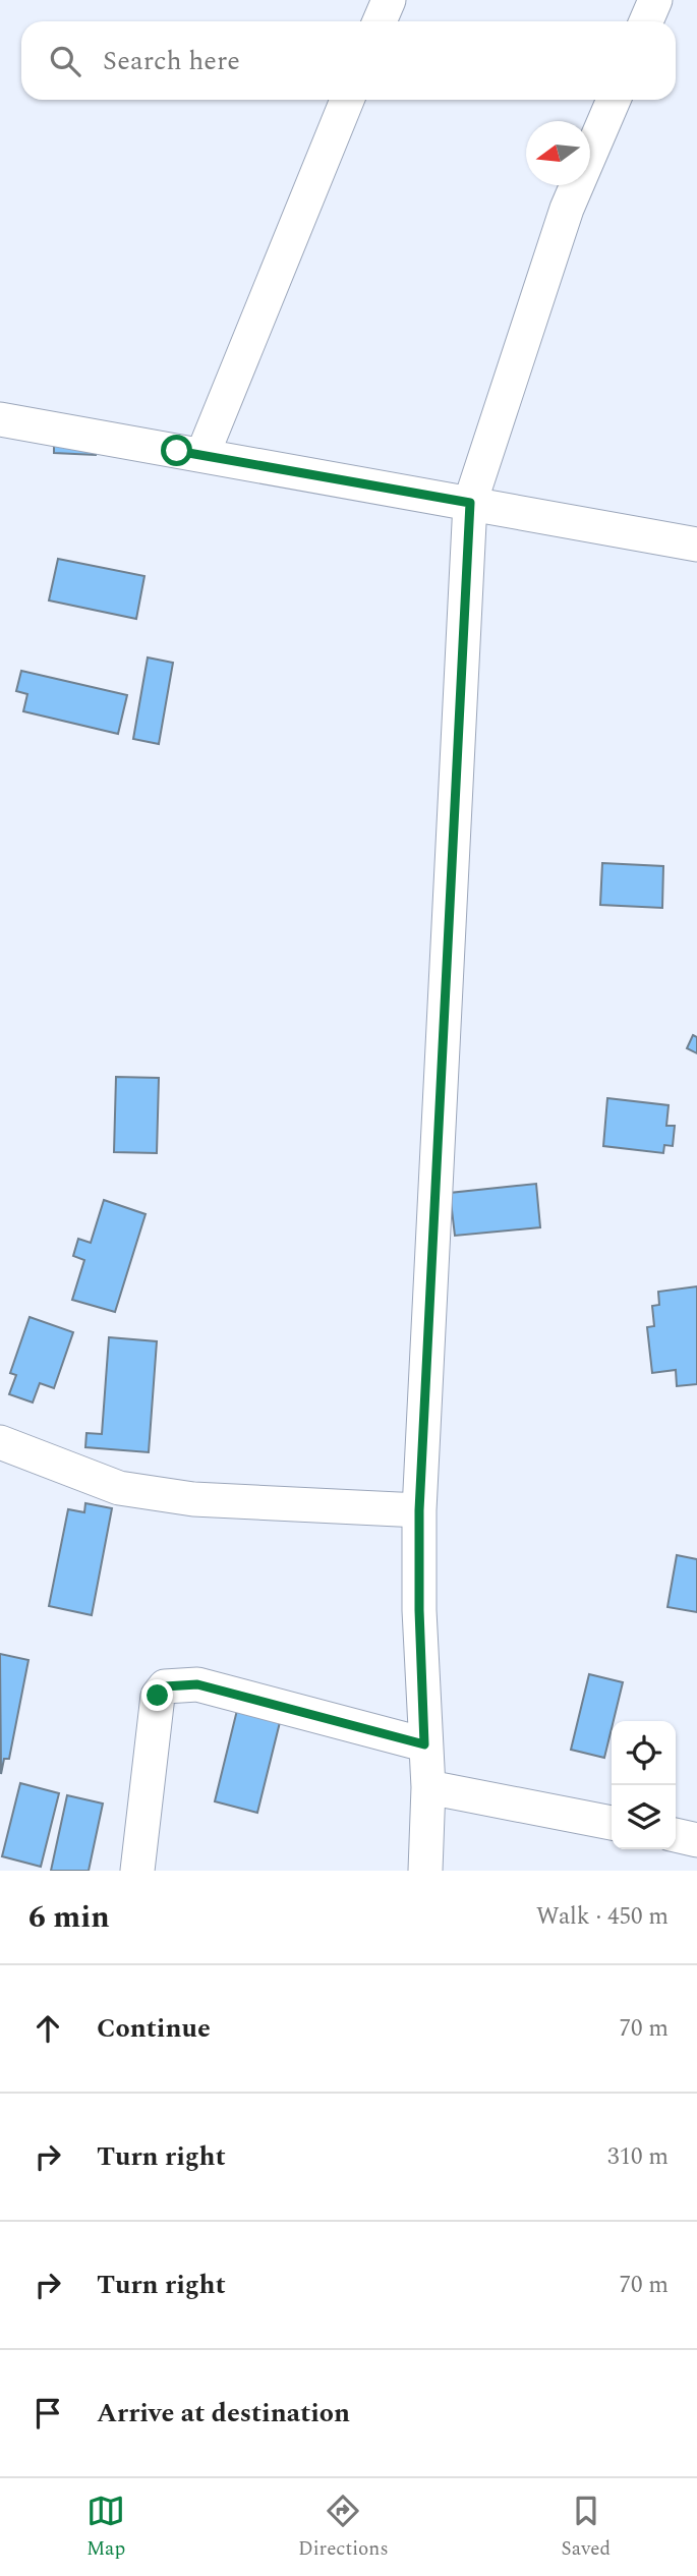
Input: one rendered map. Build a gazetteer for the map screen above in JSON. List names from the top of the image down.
{
  "north": "left",
  "page": {
    "search": "Search here",
    "heading": ["6 min", "Walk · 450 m"],
    "list": [
      ["Continue", "70 m"],
      ["Turn right", "310 m"],
      ["Turn right", "70 m"],
      "Arrive at destination"
    ],
    "nav": ["Map", "Directions", "Saved"]
  }
}
